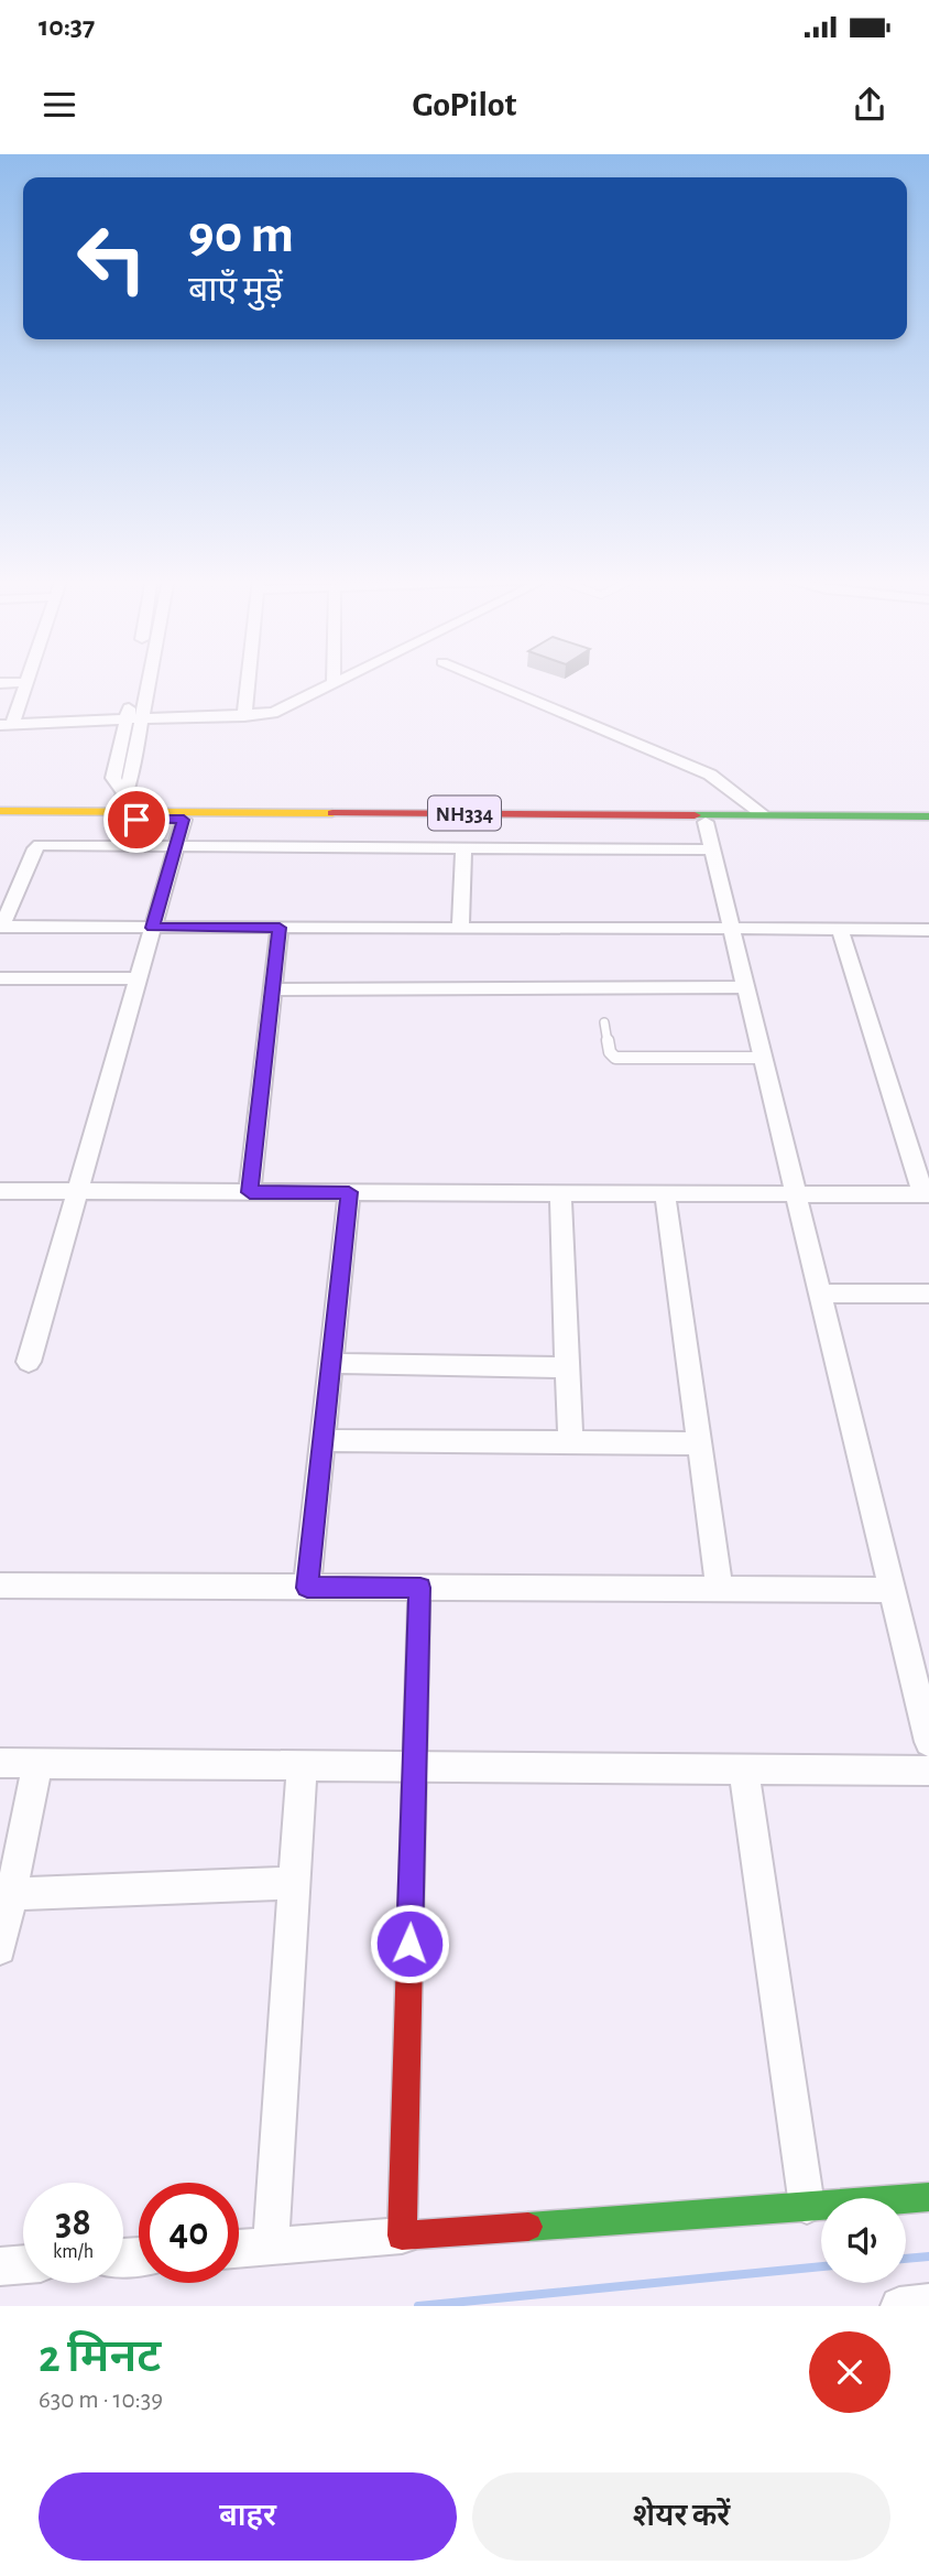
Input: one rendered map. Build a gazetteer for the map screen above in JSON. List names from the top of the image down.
{
  "streets": {
    "main road": ["NH334"]
  },
  "page": {
    "status": "10:37",
    "header": "GoPilot",
    "turn": ["90 m", "बाएँ मुड़ें"],
    "speed": "38 km/h",
    "limit": "40",
    "heading": ["2 मिनट", "630 m · 10:39"],
    "buttons": ["बाहर", "शेयर करें"]
  }
}
